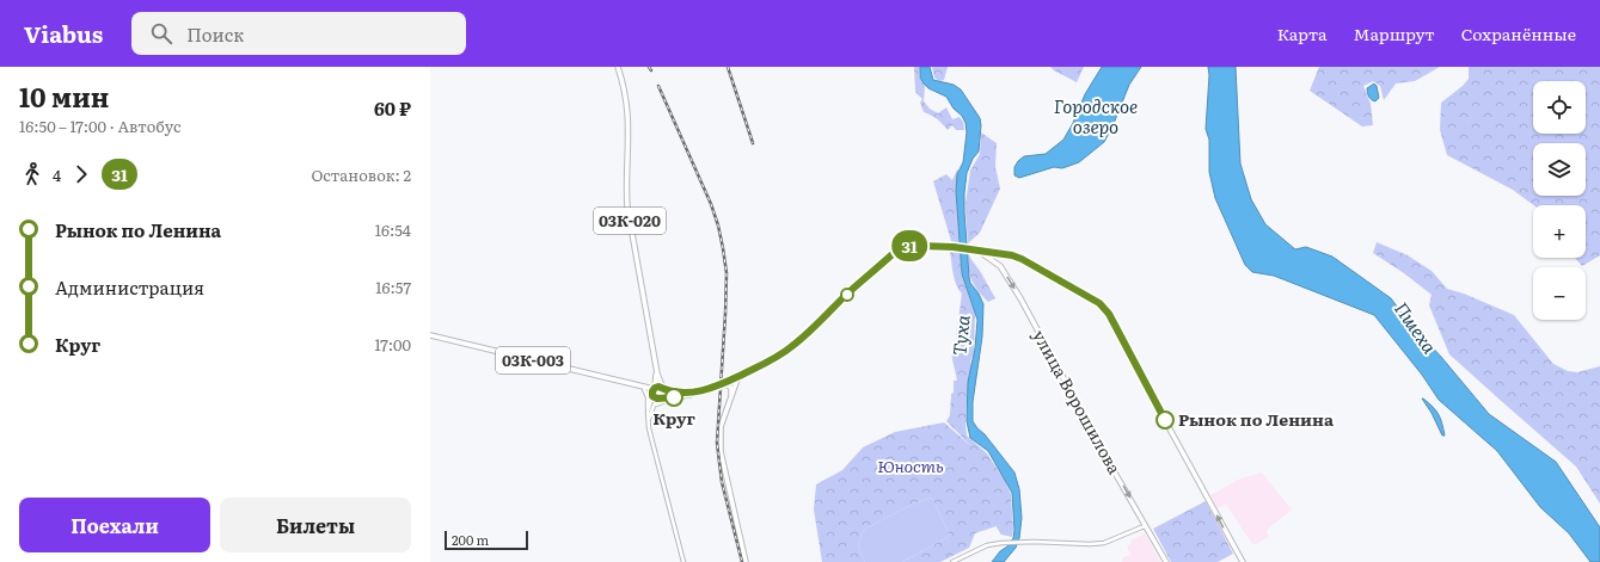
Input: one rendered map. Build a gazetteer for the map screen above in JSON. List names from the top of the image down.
{
  "streets": {
    "main road": ["03К-020", "03К-003", "улица Ворошилова"]
  },
  "one_way": ["улица Ворошилова"],
  "water": ["Городское озеро", "Пшеха", "Туха"],
  "parks": ["Юность"],
  "places": ["Круг", "Рынок по Ленина"],
  "lines": ["bus line 31"],
  "scale_bar": "200 m",
  "page": {
    "header": "Viabus",
    "search": "Поиск",
    "nav": ["Карта", "Маршрут", "Сохранённые"],
    "heading": ["10 мин", "16:50 – 17:00 · Автобус", "60 ₽"],
    "on_map": "31",
    "map_buttons": ["+", "−"],
    "legs": ["4", "31", "Остановок: 2"],
    "list": [
      {
        "name": "Рынок по Ленина",
        "value": "16:54"
      },
      {
        "name": "Администрация",
        "value": "16:57"
      },
      {
        "name": "Круг",
        "value": "17:00"
      }
    ],
    "buttons": ["Поехали", "Билеты"],
    "scale": "200 m"
  }
}
